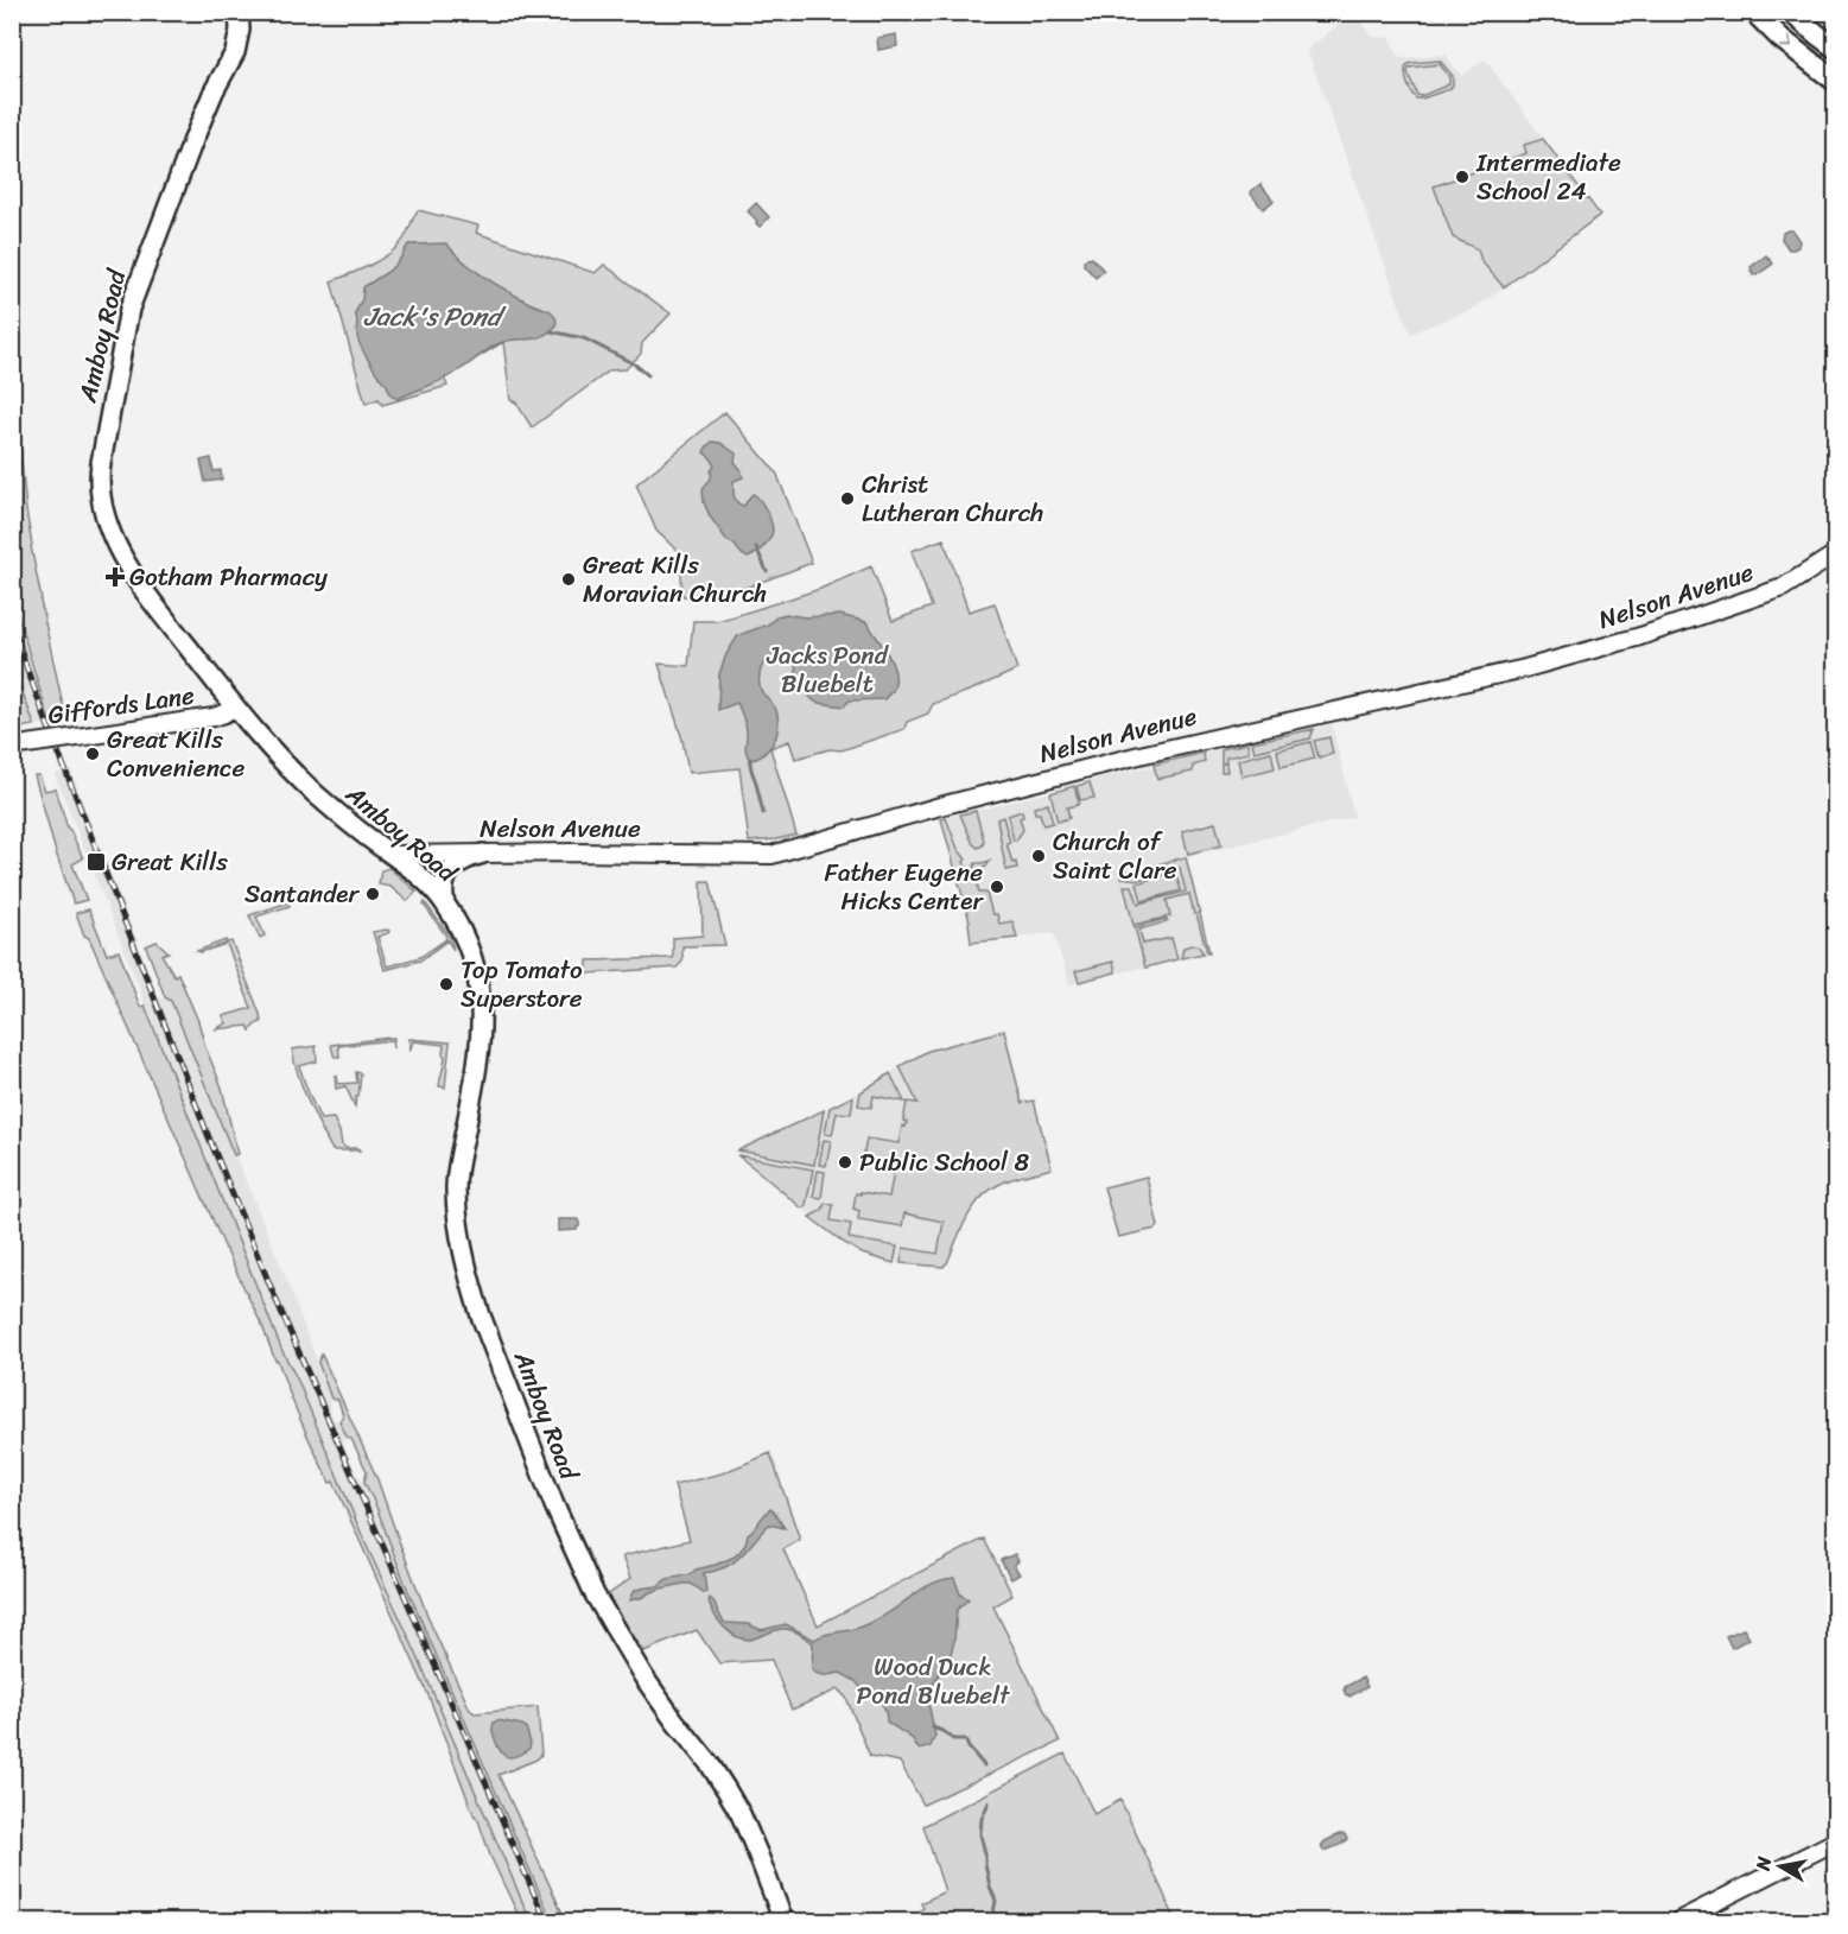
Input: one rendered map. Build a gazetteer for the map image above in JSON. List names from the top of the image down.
{
  "streets": {
    "main road": ["Amboy Road"],
    "street": ["Nelson Avenue", "Giffords Lane"]
  },
  "crossings": [
    ["Amboy Road", "Nelson Avenue"],
    ["Amboy Road", "Giffords Lane"]
  ],
  "water": ["Jack's Pond"],
  "parks": ["Jacks Pond Bluebelt", "Wood Duck Pond Bluebelt"],
  "places": {
    "other": [
      "Intermediate School 24",
      "Christ Lutheran Church",
      "Great Kills Moravian Church",
      "Great Kills Convenience",
      "Church of Saint Clare",
      "Father Eugene Hicks Center",
      "Santander",
      "Top Tomato Superstore",
      "Public School 8"
    ],
    "health": ["Gotham Pharmacy"],
    "transit": ["Great Kills"]
  },
  "north": "left"
}
